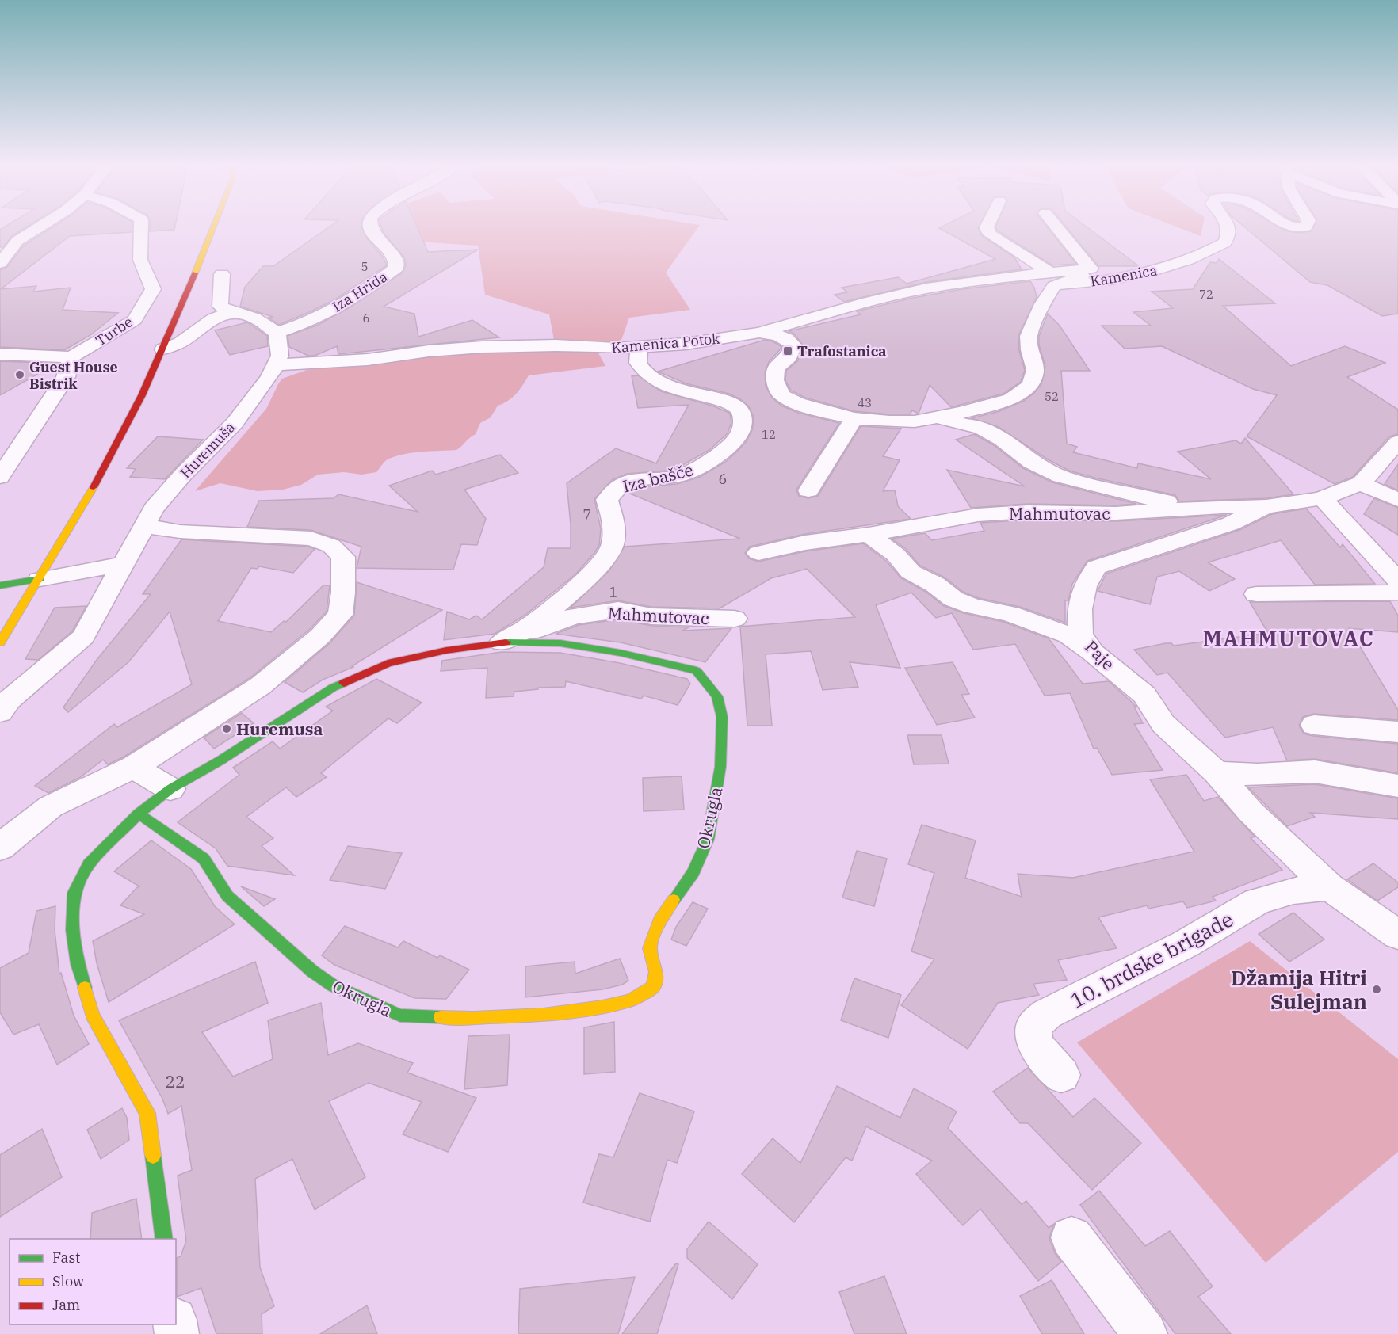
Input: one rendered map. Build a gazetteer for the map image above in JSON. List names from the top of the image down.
{
  "streets": {
    "street": [
      "Kamenica",
      "Iza Hrida",
      "Turbe",
      "Kamenica Potok",
      "Huremuša",
      "Iza bašče",
      "Mahmutovac",
      "Paje",
      "Okrugla",
      "10. brdske brigade"
    ]
  },
  "crossings": [
    ["Kamenica", "Kamenica Potok"],
    ["Iza Hrida", "Huremuša"],
    ["Kamenica Potok", "Huremuša"],
    ["Kamenica Potok", "Iza bašče"],
    ["Iza bašče", "Mahmutovac"],
    ["Iza bašče", "Okrugla"],
    ["Mahmutovac", "Paje"],
    ["Mahmutovac", "Okrugla"],
    ["Paje", "10. brdske brigade"]
  ],
  "districts": ["MAHMUTOVAC"],
  "places": {
    "transit": ["Trafostanica"],
    "other": ["Guest House Bistrik", "Huremusa", "Džamija Hitri Sulejman"]
  },
  "house_numbers": [
    "5",
    "72",
    "6",
    "52",
    "43",
    "12",
    "6",
    "7",
    "1",
    "22"
  ],
  "legend": ["Fast", "Slow", "Jam"]
}
